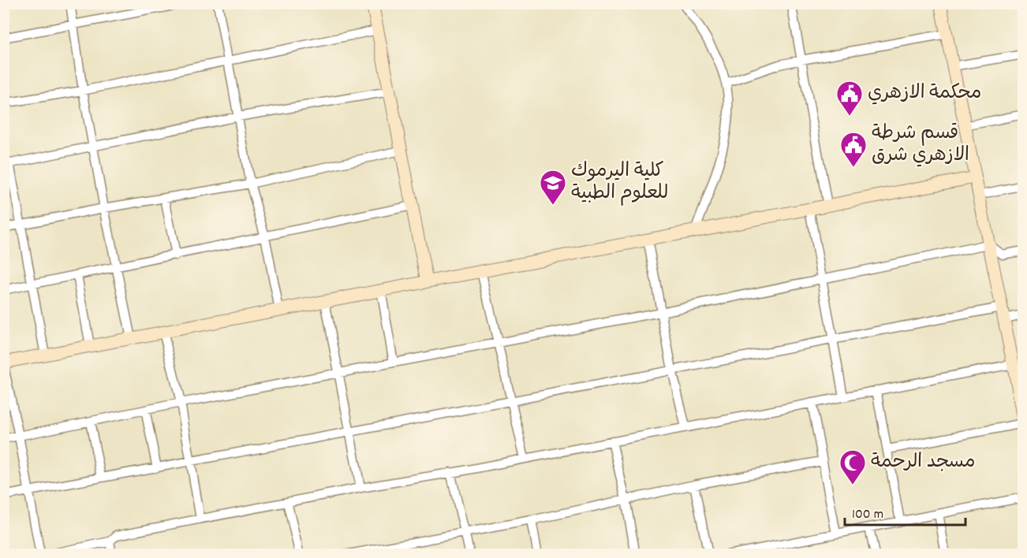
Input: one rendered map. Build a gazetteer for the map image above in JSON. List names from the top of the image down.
{
  "places": {
    "public building": ["محكمة الازهري", "قسم شرطة الازهري شرق"],
    "school or university": ["كلية اليرموك للعلوم الطبية"],
    "mosque": ["مسجد الرحمة"]
  },
  "scale_bar": "100 m"
}
